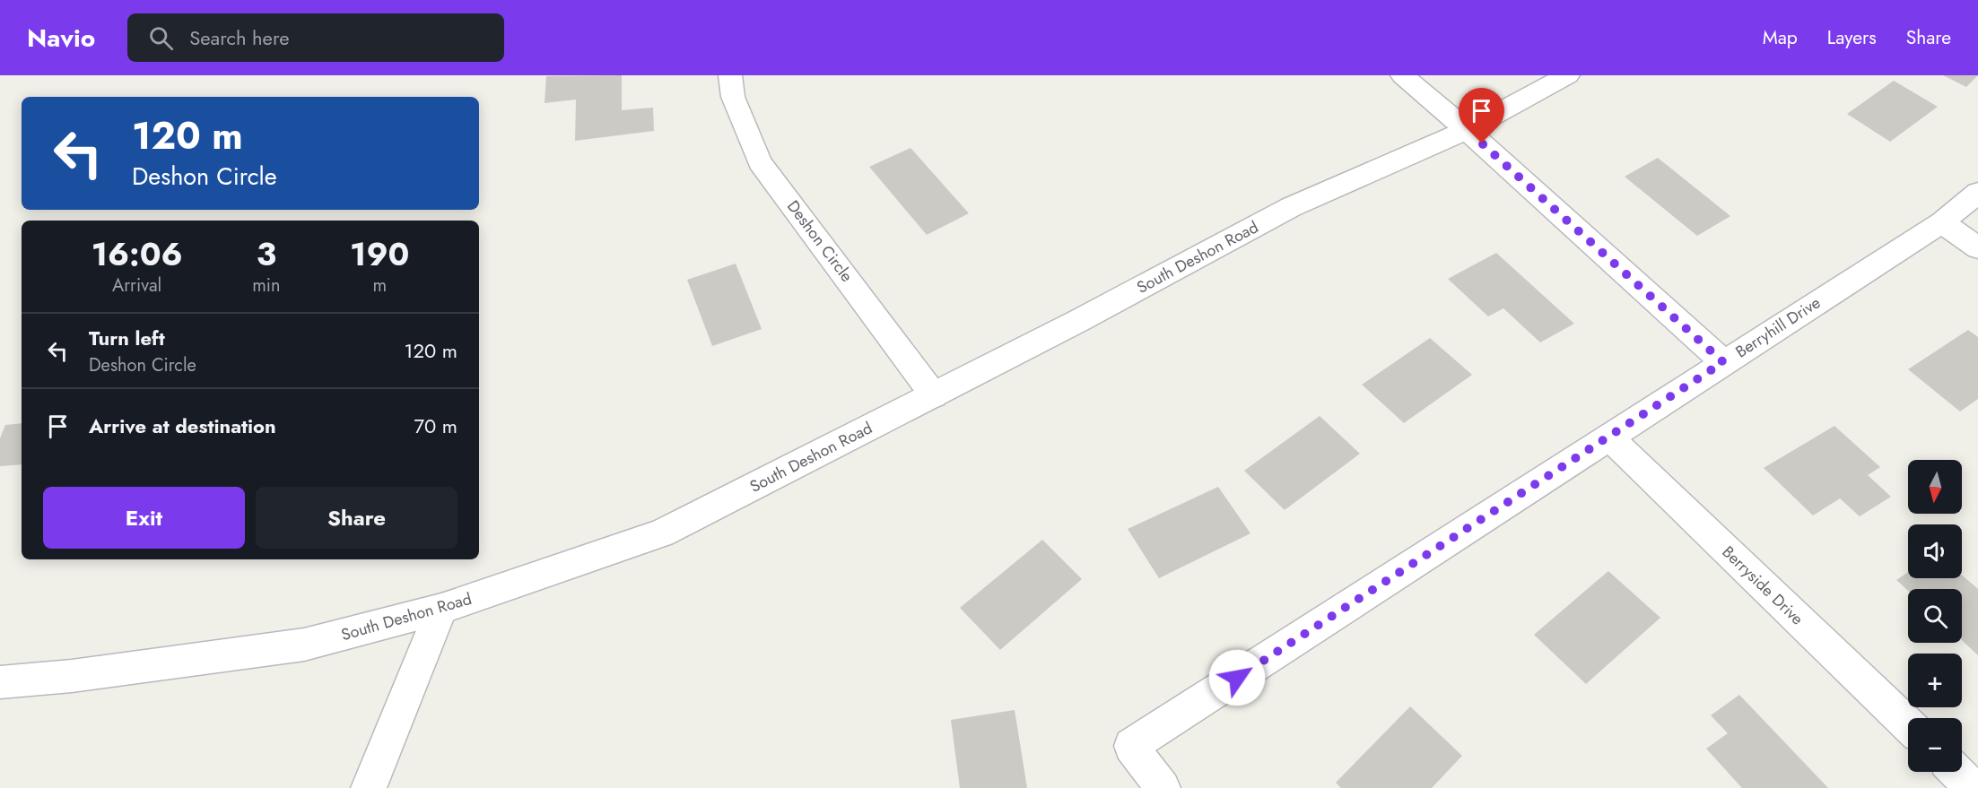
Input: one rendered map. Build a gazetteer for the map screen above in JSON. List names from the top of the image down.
{
  "streets": {
    "street": [
      "Deshon Circle",
      "South Deshon Road",
      "Berryhill Drive",
      "Berryside Drive"
    ]
  },
  "crossings": [
    ["Deshon Circle", "South Deshon Road"],
    ["Berryhill Drive", "Berryside Drive"]
  ],
  "north": "bottom",
  "page": {
    "header": "Navio",
    "search": "Search here",
    "nav": ["Map", "Layers", "Share"],
    "turn": ["120 m", "Deshon Circle"],
    "eta": [
      "16:06",
      "Arrival",
      "3",
      "min",
      "190",
      "m"
    ],
    "list": [
      {
        "name": "Turn left",
        "note": "Deshon Circle",
        "value": "120 m"
      },
      {
        "name": "Arrive at destination",
        "value": "70 m"
      }
    ],
    "map_buttons": ["+", "−"],
    "buttons": ["Exit", "Share"]
  }
}
